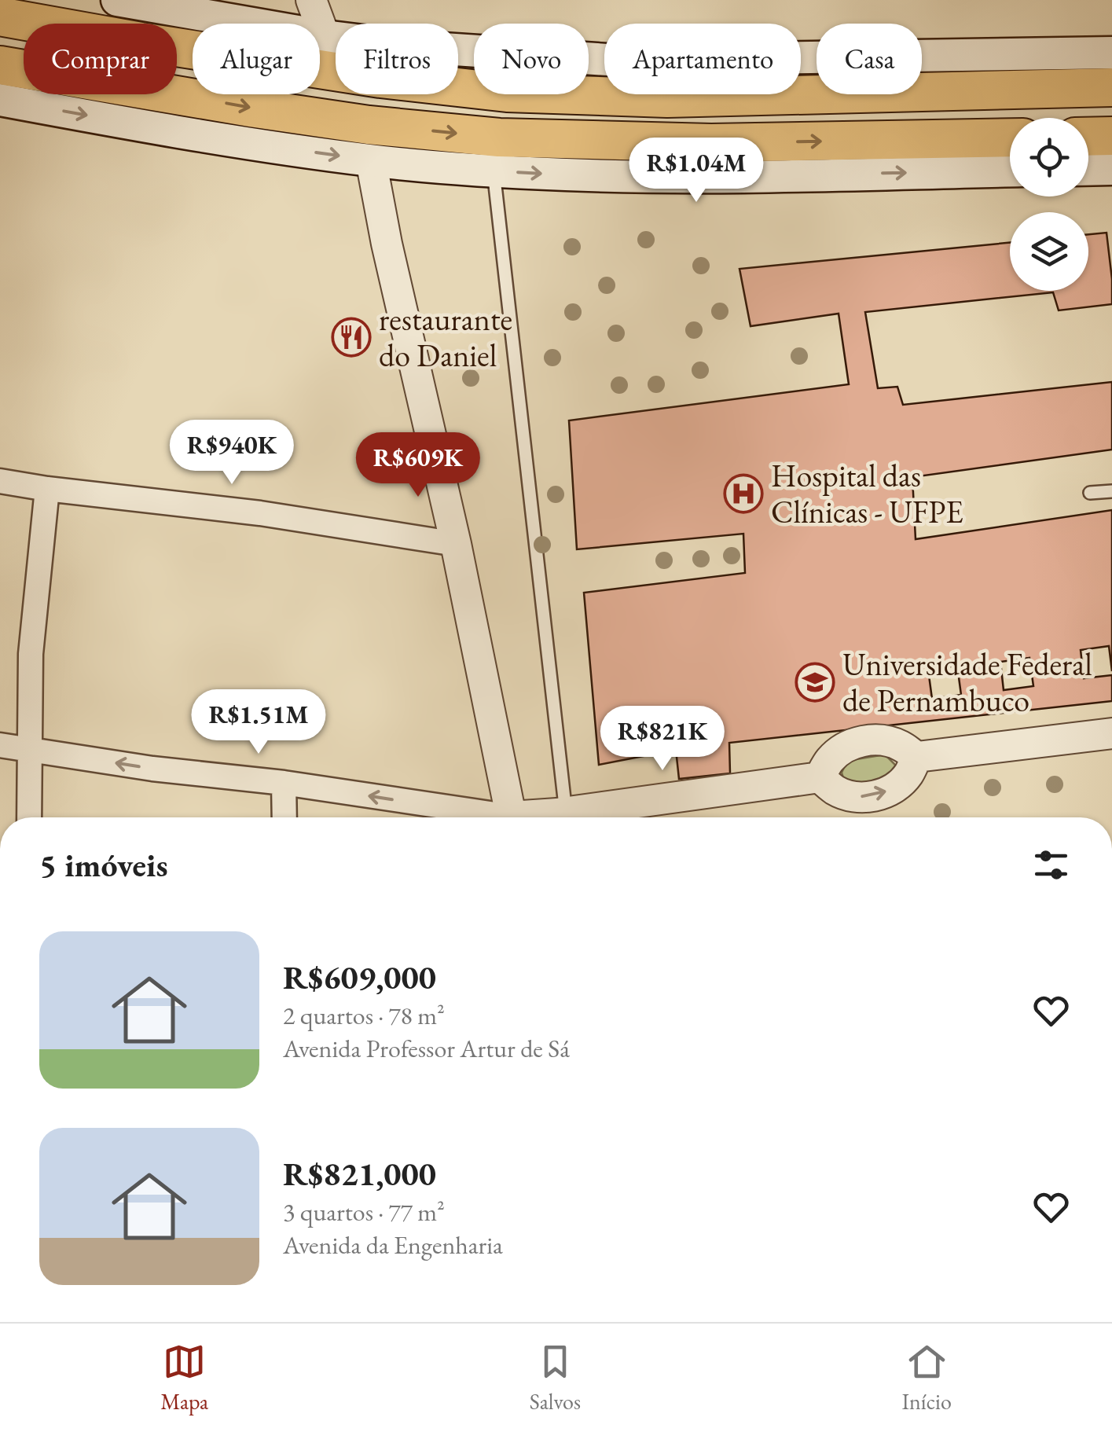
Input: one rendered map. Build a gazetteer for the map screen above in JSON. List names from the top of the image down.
{
  "places": {
    "restaurant": ["restaurante do Daniel"],
    "hospital": ["Hospital das Clínicas - UFPE"],
    "school or university": ["Universidade Federal de Pernambuco"]
  },
  "page": {
    "chip": [
      "Comprar",
      "Alugar",
      "Filtros",
      "Novo",
      "Apartamento",
      "Casa"
    ],
    "price": [
      "R$1.04M",
      "R$940K",
      "R$609K",
      "R$1.51M",
      "R$821K"
    ],
    "heading": "5 imóveis",
    "list": [
      {
        "name": "R$609,000",
        "note": "2 quartos · 78 m² · Avenida Professor Artur de Sá"
      },
      {
        "name": "R$821,000",
        "note": "3 quartos · 77 m² · Avenida da Engenharia"
      }
    ],
    "tabs": ["Mapa", "Salvos", "Início"]
  }
}
